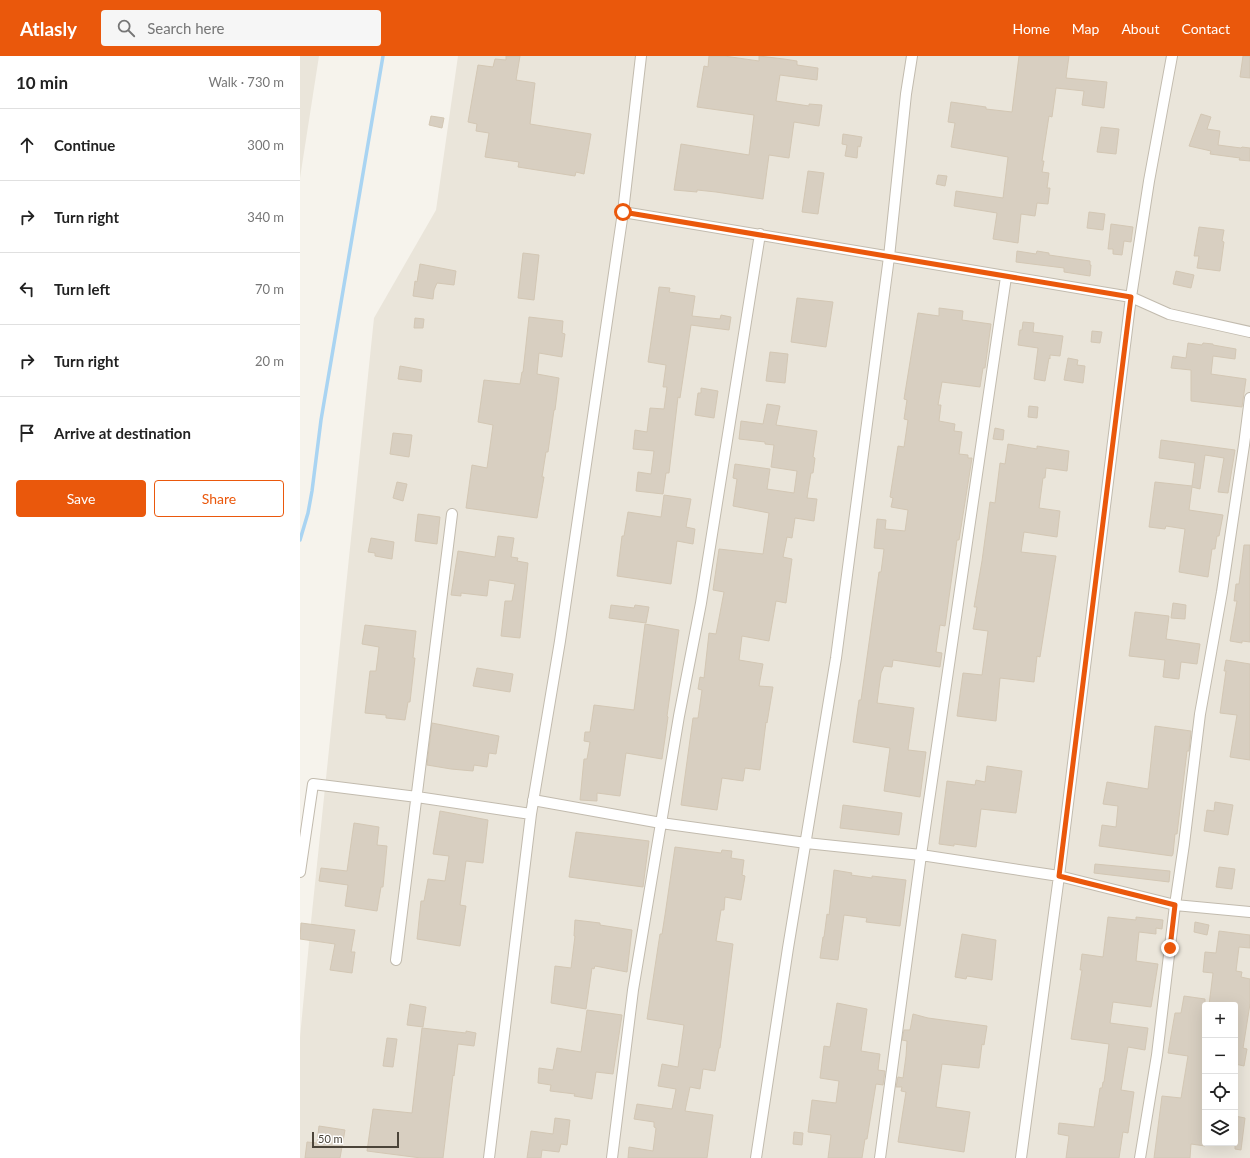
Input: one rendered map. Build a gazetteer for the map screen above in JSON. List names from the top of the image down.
{
  "scale_bar": "50 m",
  "page": {
    "header": "Atlasly",
    "search": "Search here",
    "nav": [
      "Home",
      "Map",
      "About",
      "Contact"
    ],
    "heading": ["10 min", "Walk · 730 m"],
    "list": [
      ["Continue", "300 m"],
      ["Turn right", "340 m"],
      ["Turn left", "70 m"],
      ["Turn right", "20 m"],
      "Arrive at destination"
    ],
    "buttons": ["Save", "Share"],
    "map_buttons": ["+", "−"],
    "scale": "50 m"
  }
}
